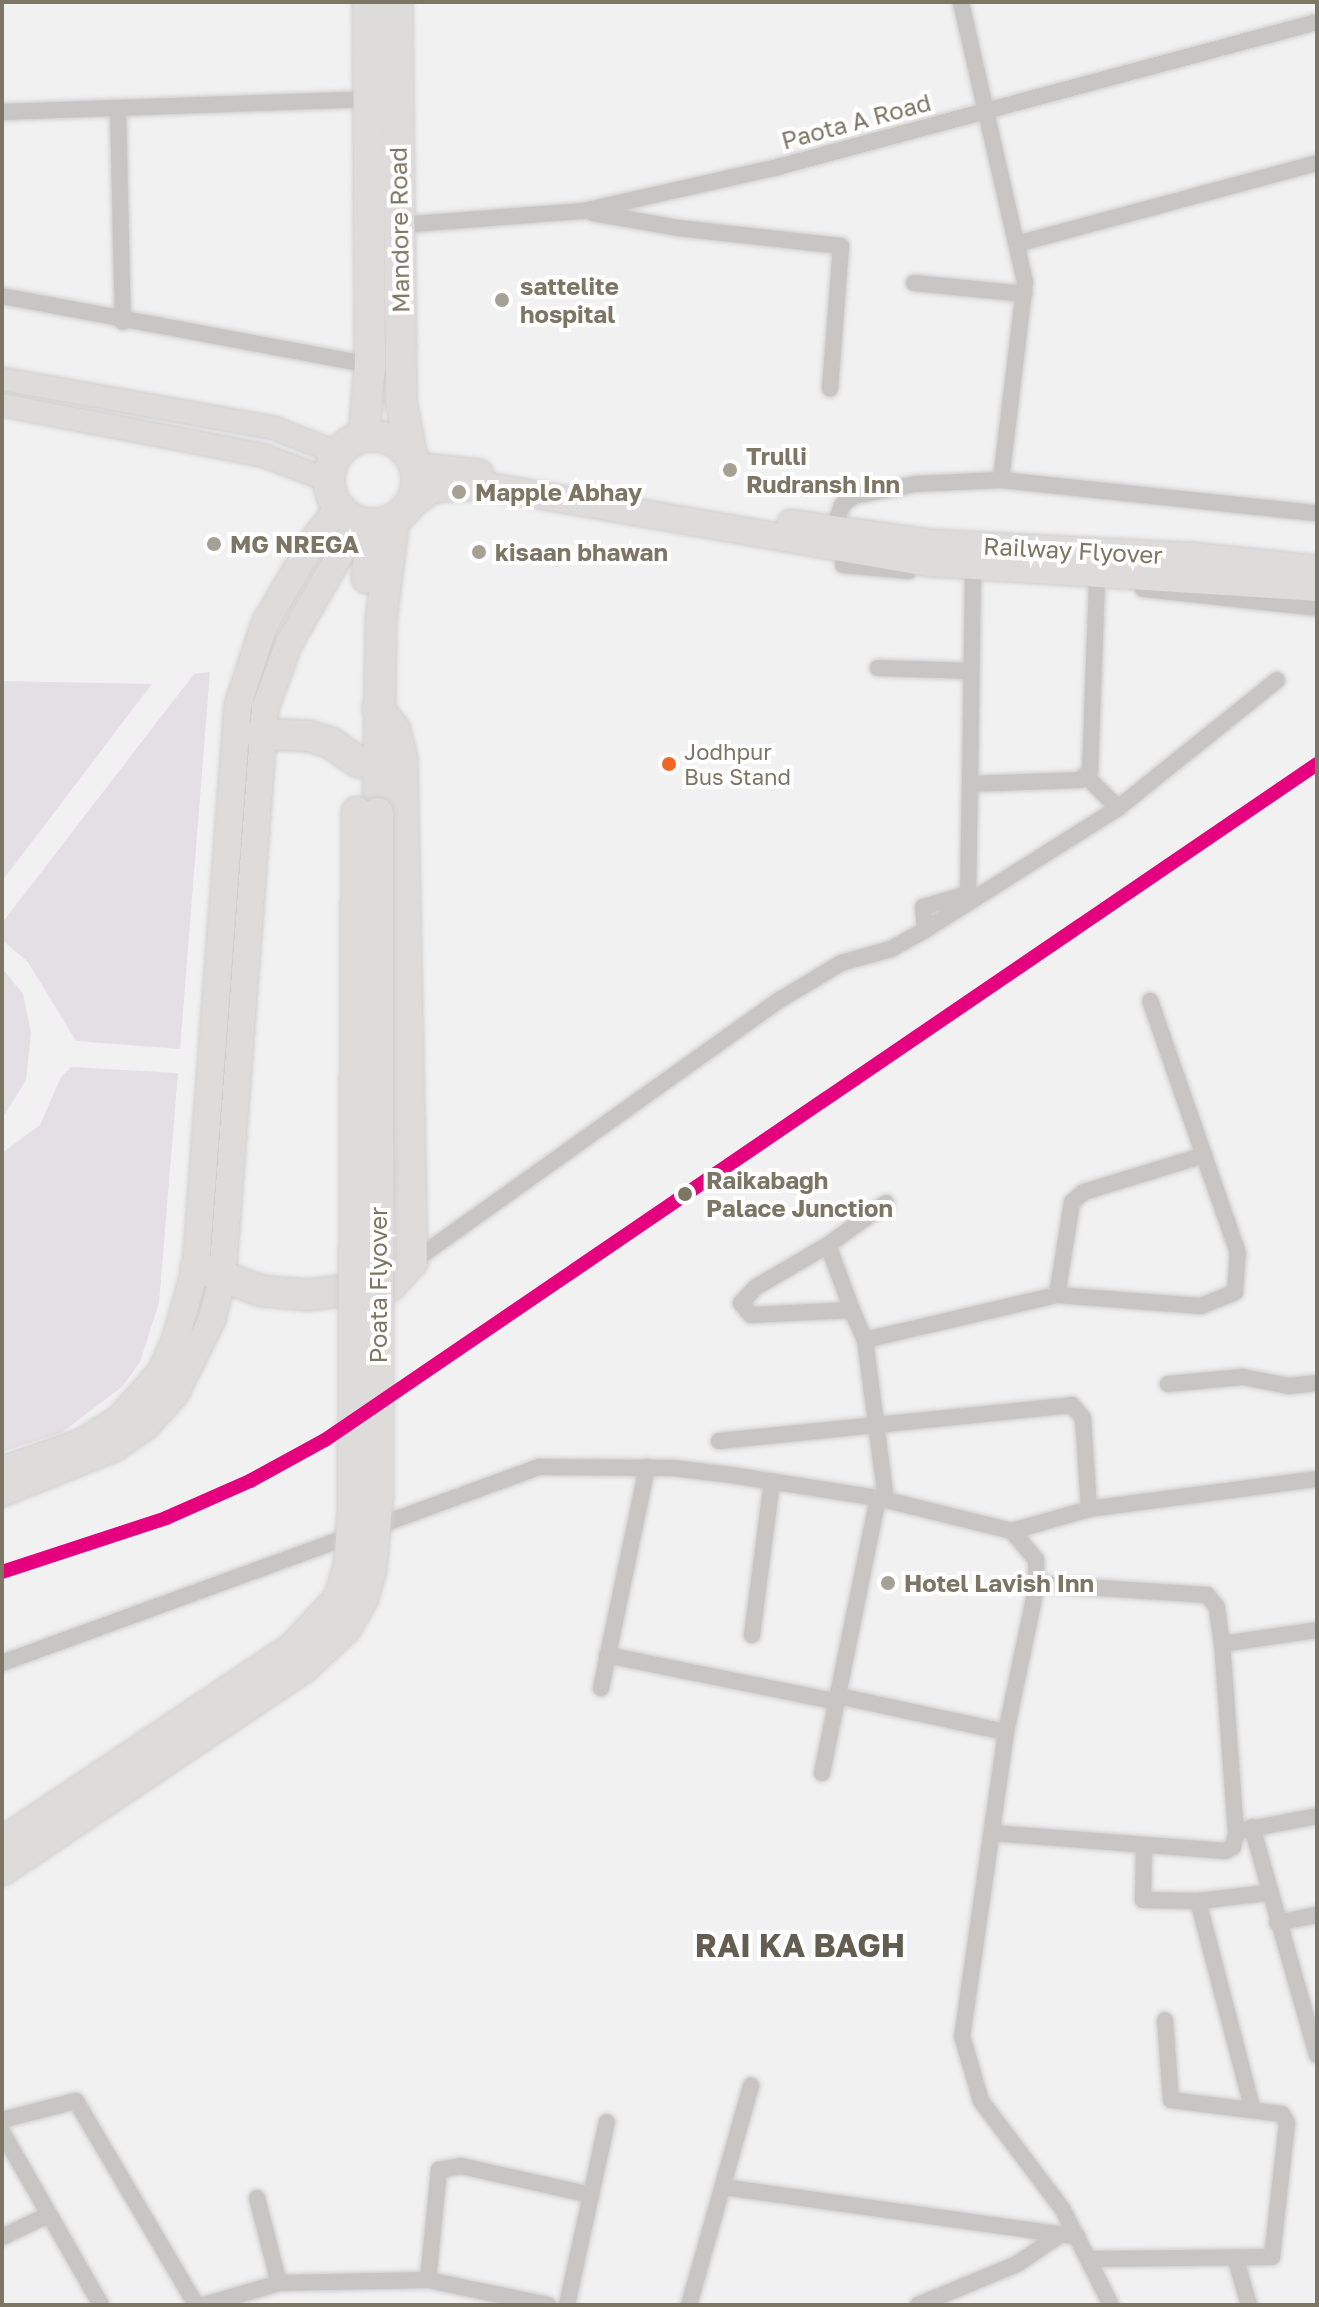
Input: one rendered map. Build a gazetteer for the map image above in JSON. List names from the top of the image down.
{
  "streets": {
    "highway": ["Mandore Road", "Poata Flyover"],
    "main road": ["Railway Flyover"],
    "street": ["Paota A Road"]
  },
  "crossings": [
    ["Paota A Road", "Mandore Road"],
    ["Mandore Road", "Poata Flyover"]
  ],
  "districts": ["RAI KA BAGH"],
  "places": [
    "sattelite hospital",
    "Trulli Rudransh Inn",
    "Mapple Abhay",
    "MG NREGA",
    "kisaan bhawan",
    "Jodhpur Bus Stand",
    "Raikabagh Palace Junction",
    "Hotel Lavish Inn"
  ]
}
